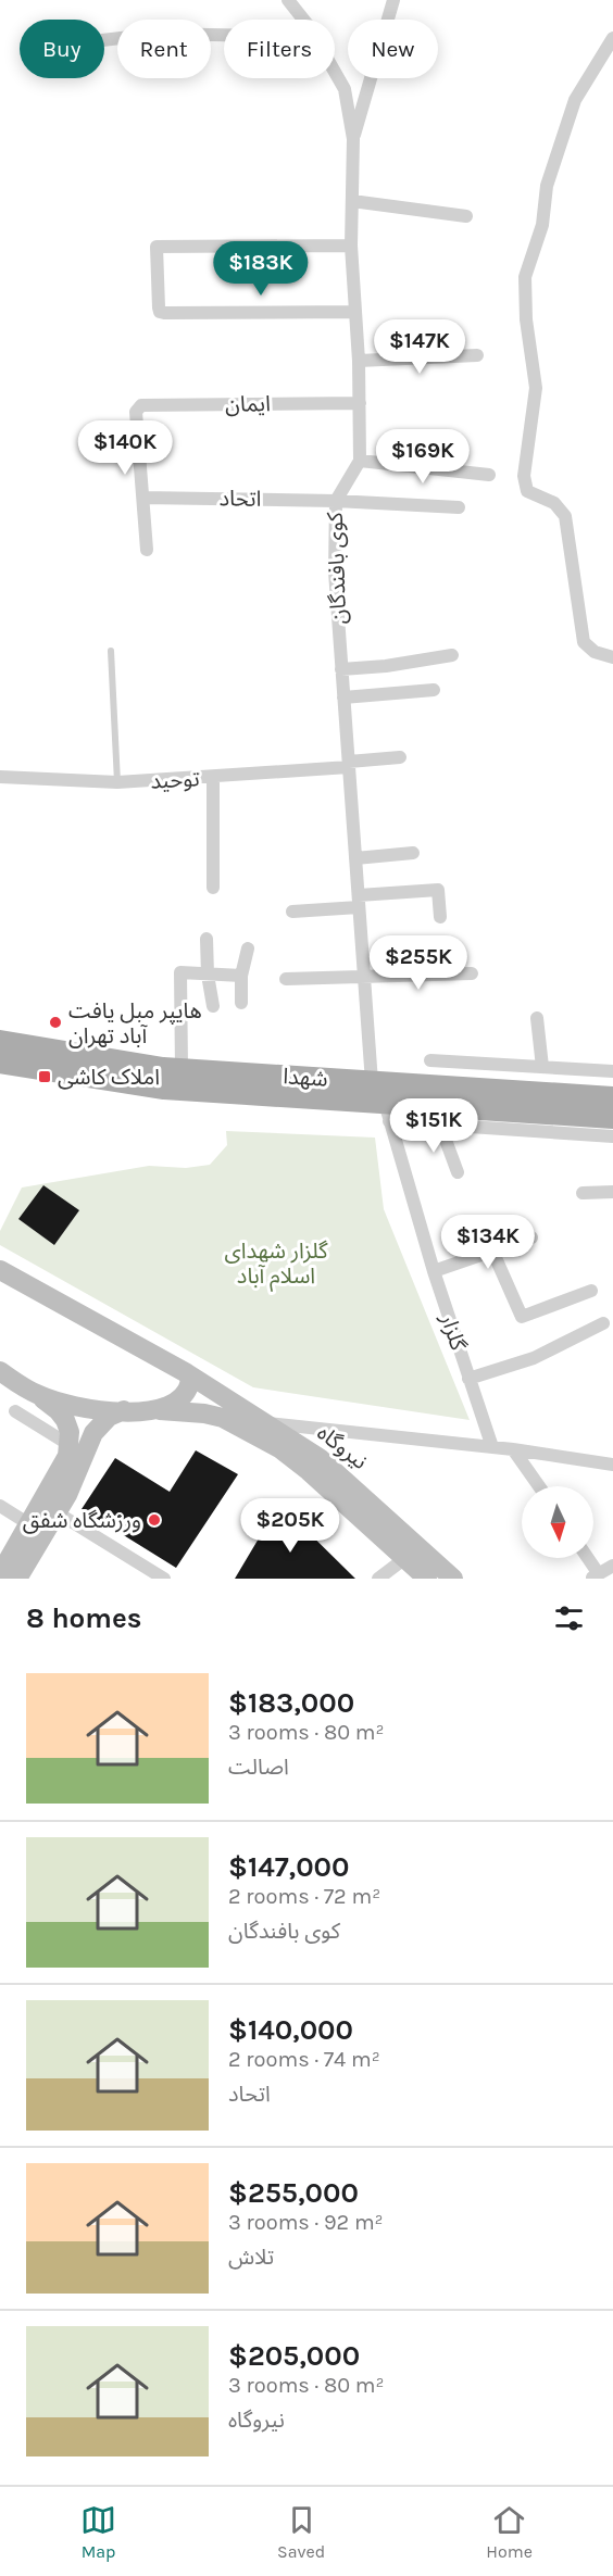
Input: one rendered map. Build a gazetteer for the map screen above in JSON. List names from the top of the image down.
{
  "streets": {
    "main road": ["شهدا", "نیروگاه"],
    "street": [
      "ایمان",
      "اتحاد",
      "کوی بافندگان",
      "توحید",
      "گلزار"
    ]
  },
  "crossings": [
    ["ایمان", "اتحاد"],
    ["اتحاد", "کوی بافندگان"],
    ["کوی بافندگان", "توحید"],
    ["کوی بافندگان", "شهدا"],
    ["شهدا", "گلزار"]
  ],
  "parks": ["گلزار شهدای اسلام آباد"],
  "places": {
    "other": ["هایپر مبل یافت آباد تهران", "ورزشگاه شفق"],
    "transit": ["املاک کاشی"]
  },
  "north": "bottom",
  "page": {
    "chip": [
      "Buy",
      "Rent",
      "Filters",
      "New"
    ],
    "price": [
      "$183K",
      "$147K",
      "$140K",
      "$169K",
      "$255K",
      "$151K",
      "$134K",
      "$205K"
    ],
    "heading": "8 homes",
    "list": [
      {
        "name": "$183,000",
        "note": "3 rooms · 80 m² · اصالت"
      },
      {
        "name": "$147,000",
        "note": "2 rooms · 72 m² · کوی بافندگان"
      },
      {
        "name": "$140,000",
        "note": "2 rooms · 74 m² · اتحاد"
      },
      {
        "name": "$255,000",
        "note": "3 rooms · 92 m² · تلاش"
      },
      {
        "name": "$205,000",
        "note": "3 rooms · 80 m² · نیروگاه"
      }
    ],
    "tabs": ["Map", "Saved", "Home"]
  }
}
